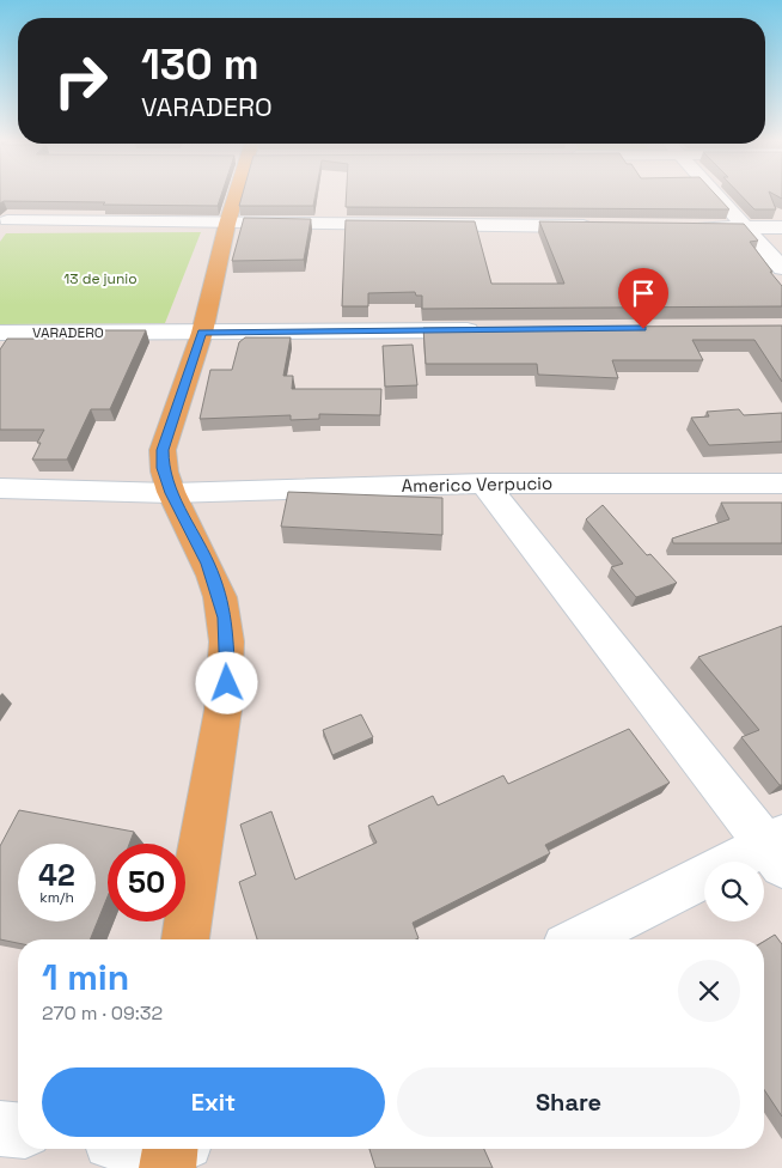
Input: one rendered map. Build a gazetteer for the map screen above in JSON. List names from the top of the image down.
{
  "streets": {
    "street": ["VARADERO", "Americo Verpucio"]
  },
  "parks": ["13 de junio"],
  "page": {
    "turn": ["130 m", "VARADERO"],
    "speed": "42 km/h",
    "limit": "50",
    "heading": ["1 min", "270 m · 09:32"],
    "buttons": ["Exit", "Share"]
  }
}
